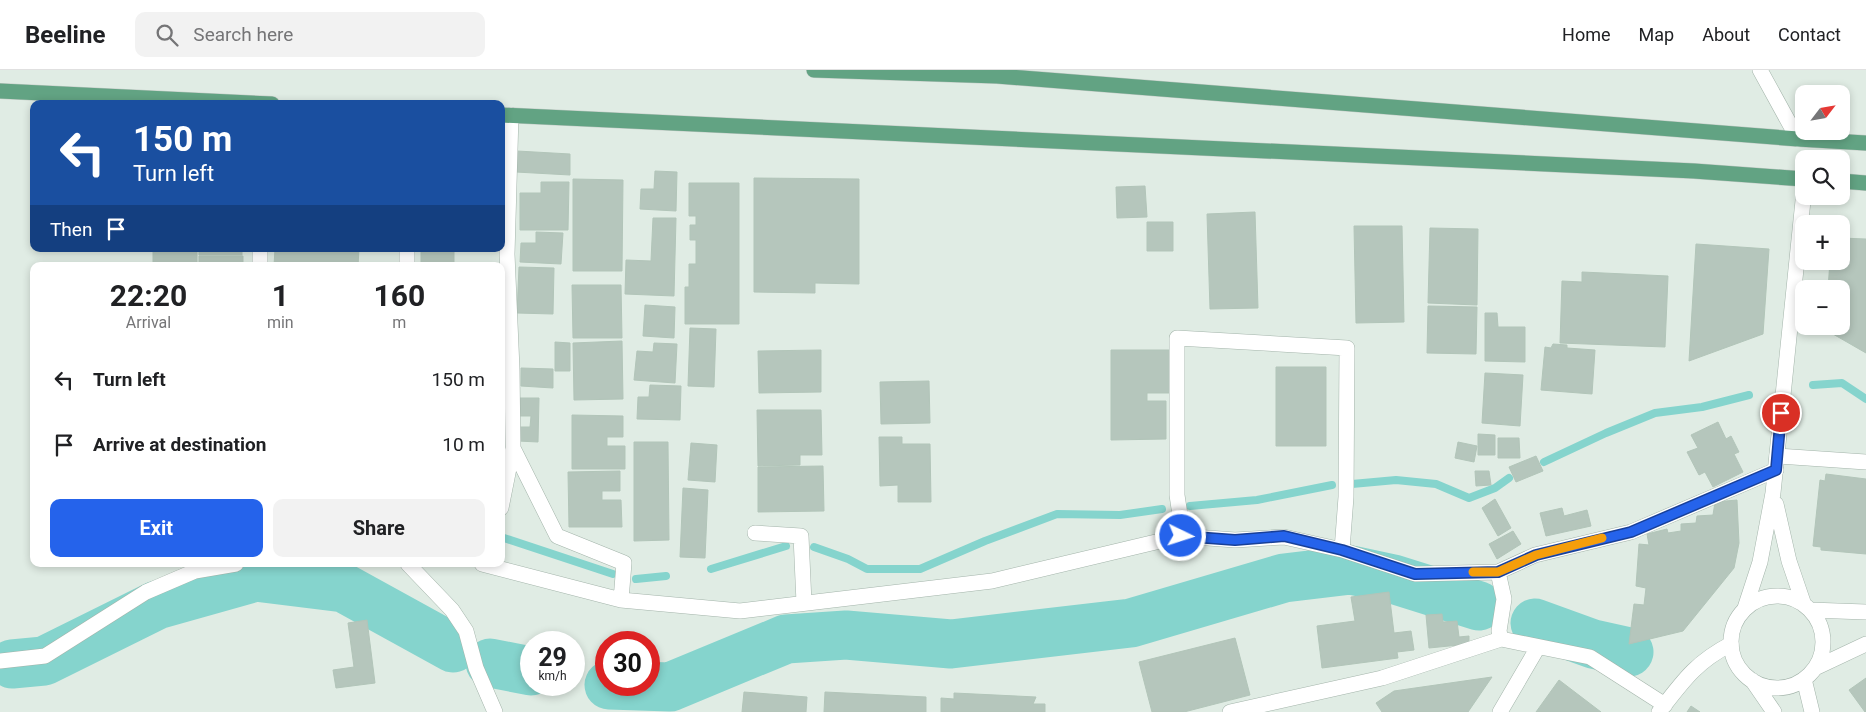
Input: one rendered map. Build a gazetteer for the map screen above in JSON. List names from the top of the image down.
{
  "north": "top right",
  "page": {
    "header": "Beeline",
    "search": "Search here",
    "nav": [
      "Home",
      "Map",
      "About",
      "Contact"
    ],
    "map_buttons": ["+", "−"],
    "turn": ["150 m", "Turn left"],
    "then": "Then",
    "eta": [
      "22:20",
      "Arrival",
      "1",
      "min",
      "160",
      "m"
    ],
    "list": [
      {
        "name": "Turn left",
        "value": "150 m"
      },
      {
        "name": "Arrive at destination",
        "value": "10 m"
      }
    ],
    "buttons": ["Exit", "Share"],
    "speed": "29 km/h",
    "limit": "30"
  }
}
